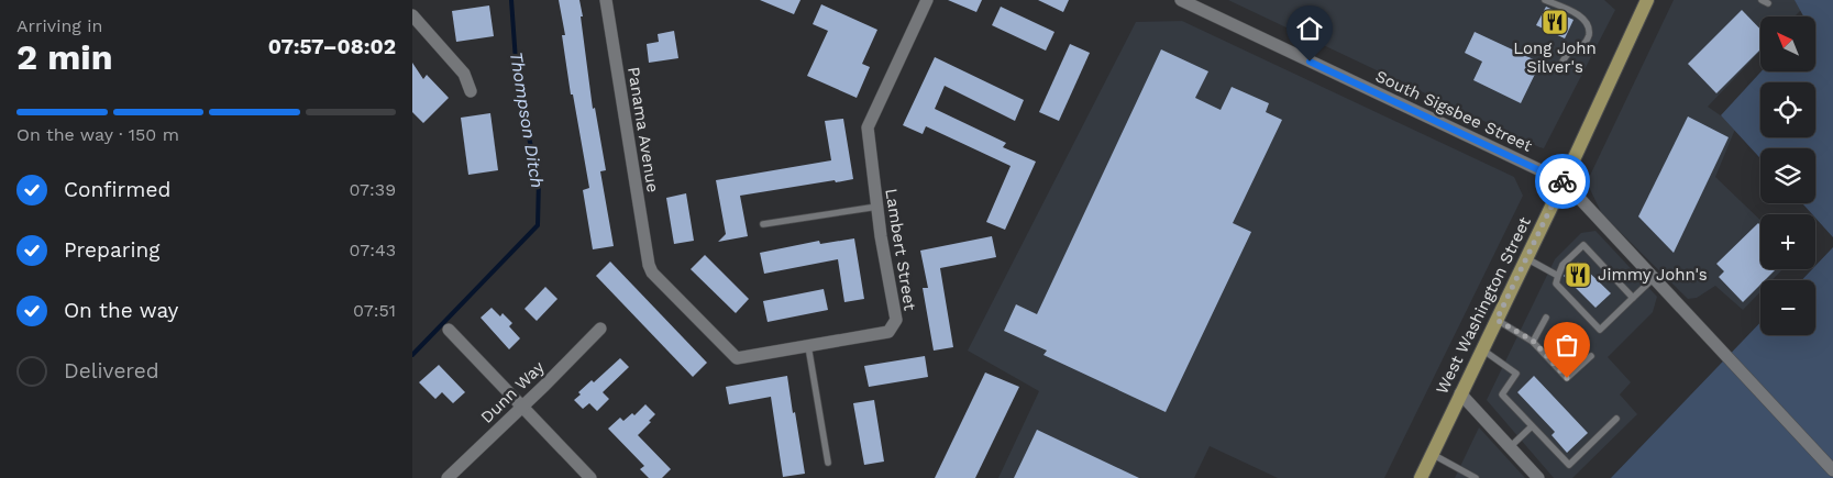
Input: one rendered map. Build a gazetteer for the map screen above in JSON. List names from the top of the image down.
{
  "streets": {
    "main road": ["West Washington Street"],
    "street": [
      "South Sigsbee Street",
      "Panama Avenue",
      "Lambert Street",
      "Dunn Way"
    ]
  },
  "crossings": [
    ["South Sigsbee Street", "West Washington Street"],
    ["Panama Avenue", "Lambert Street"]
  ],
  "water": ["Thompson Ditch"],
  "places": {
    "restaurant": ["Long John Silver's", "Jimmy John's"]
  },
  "north": "top left",
  "page": {
    "heading": ["2 min", "Arriving in", "07:57–08:02"],
    "map_buttons": ["+", "−"],
    "bar": "On the way · 150 m",
    "list": [
      ["Confirmed", "07:39"],
      ["Preparing", "07:43"],
      ["On the way", "07:51"],
      "Delivered"
    ]
  }
}
